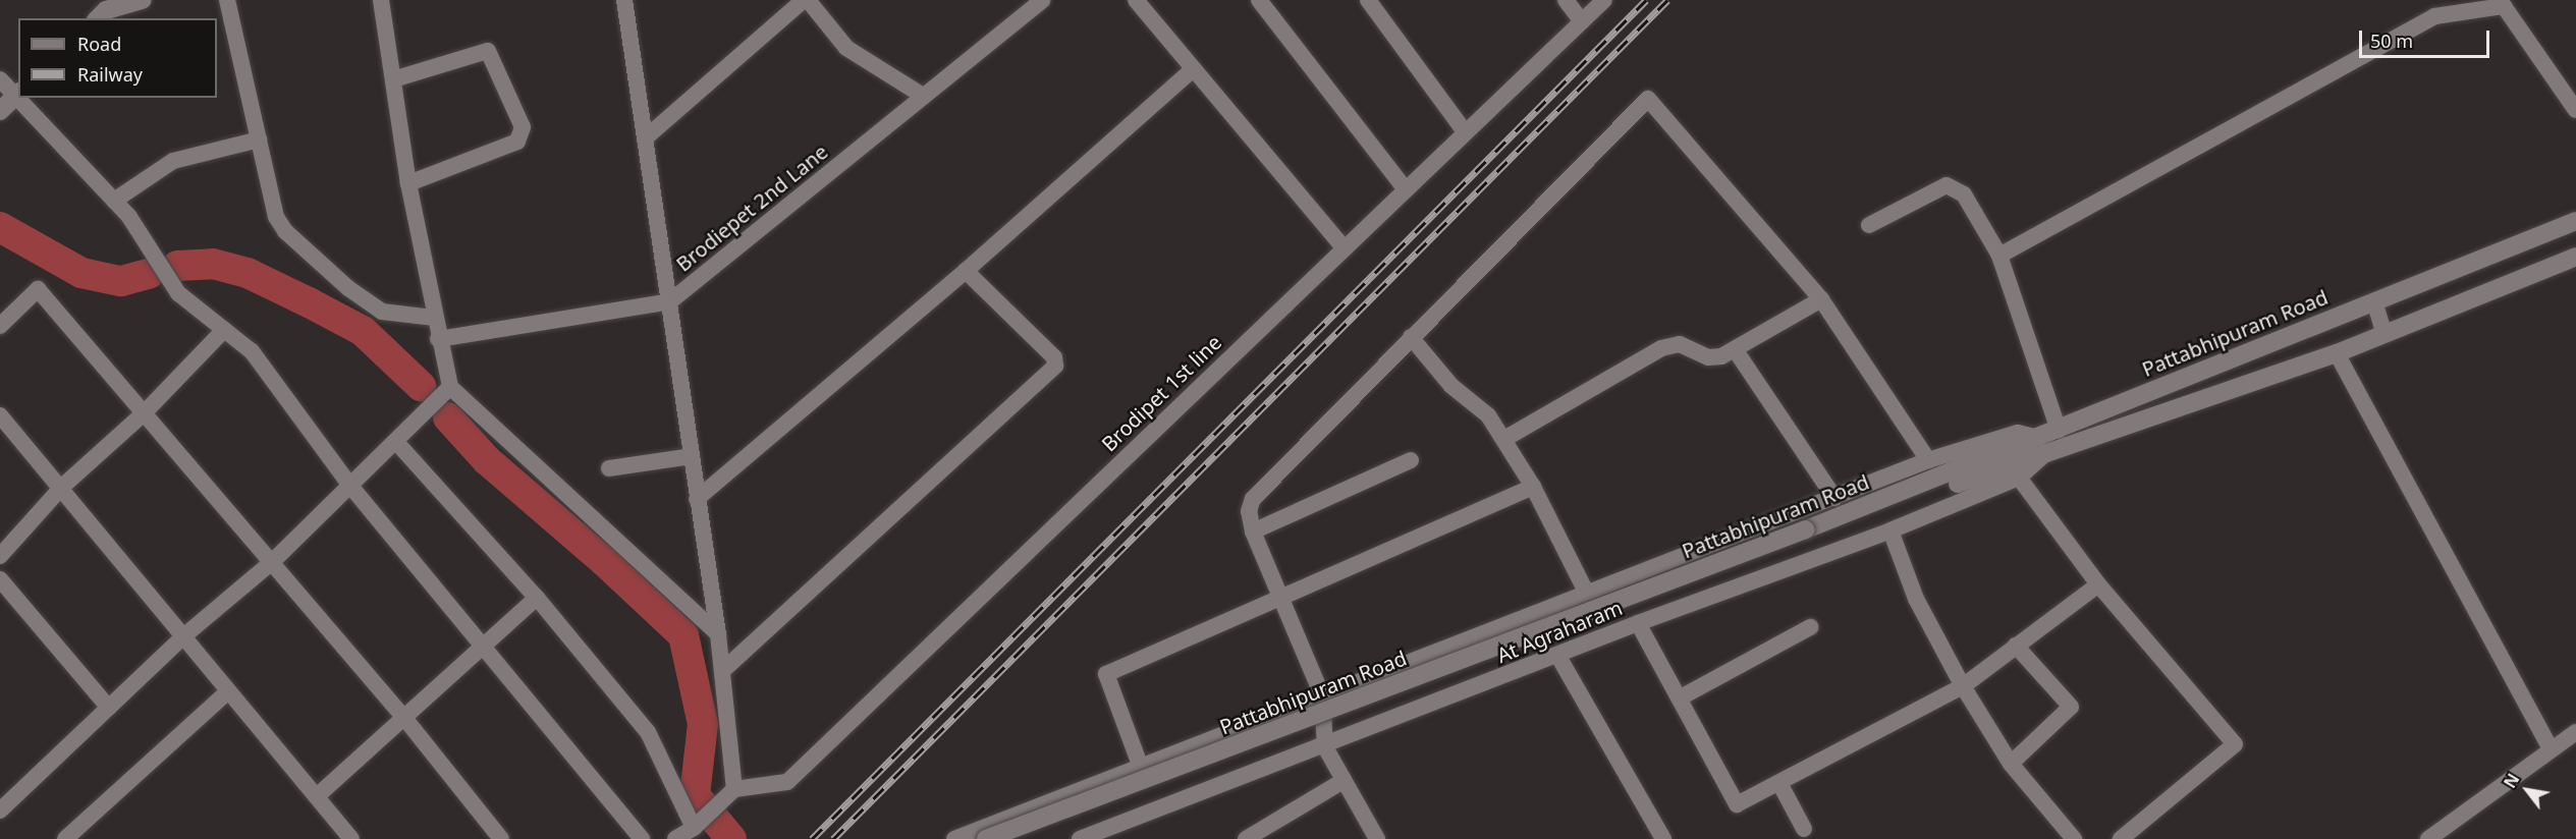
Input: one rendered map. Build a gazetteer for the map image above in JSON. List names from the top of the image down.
{
  "streets": {
    "street": [
      "Brodiepet 2nd Lane",
      "Pattabhipuram Road",
      "Brodipet 1st line",
      "At Agraharam"
    ]
  },
  "crossings": [
    ["Pattabhipuram Road", "At Agraharam"]
  ],
  "legend": ["Road", "Railway"],
  "scale_bar": "50 m",
  "north": "top left"
}
